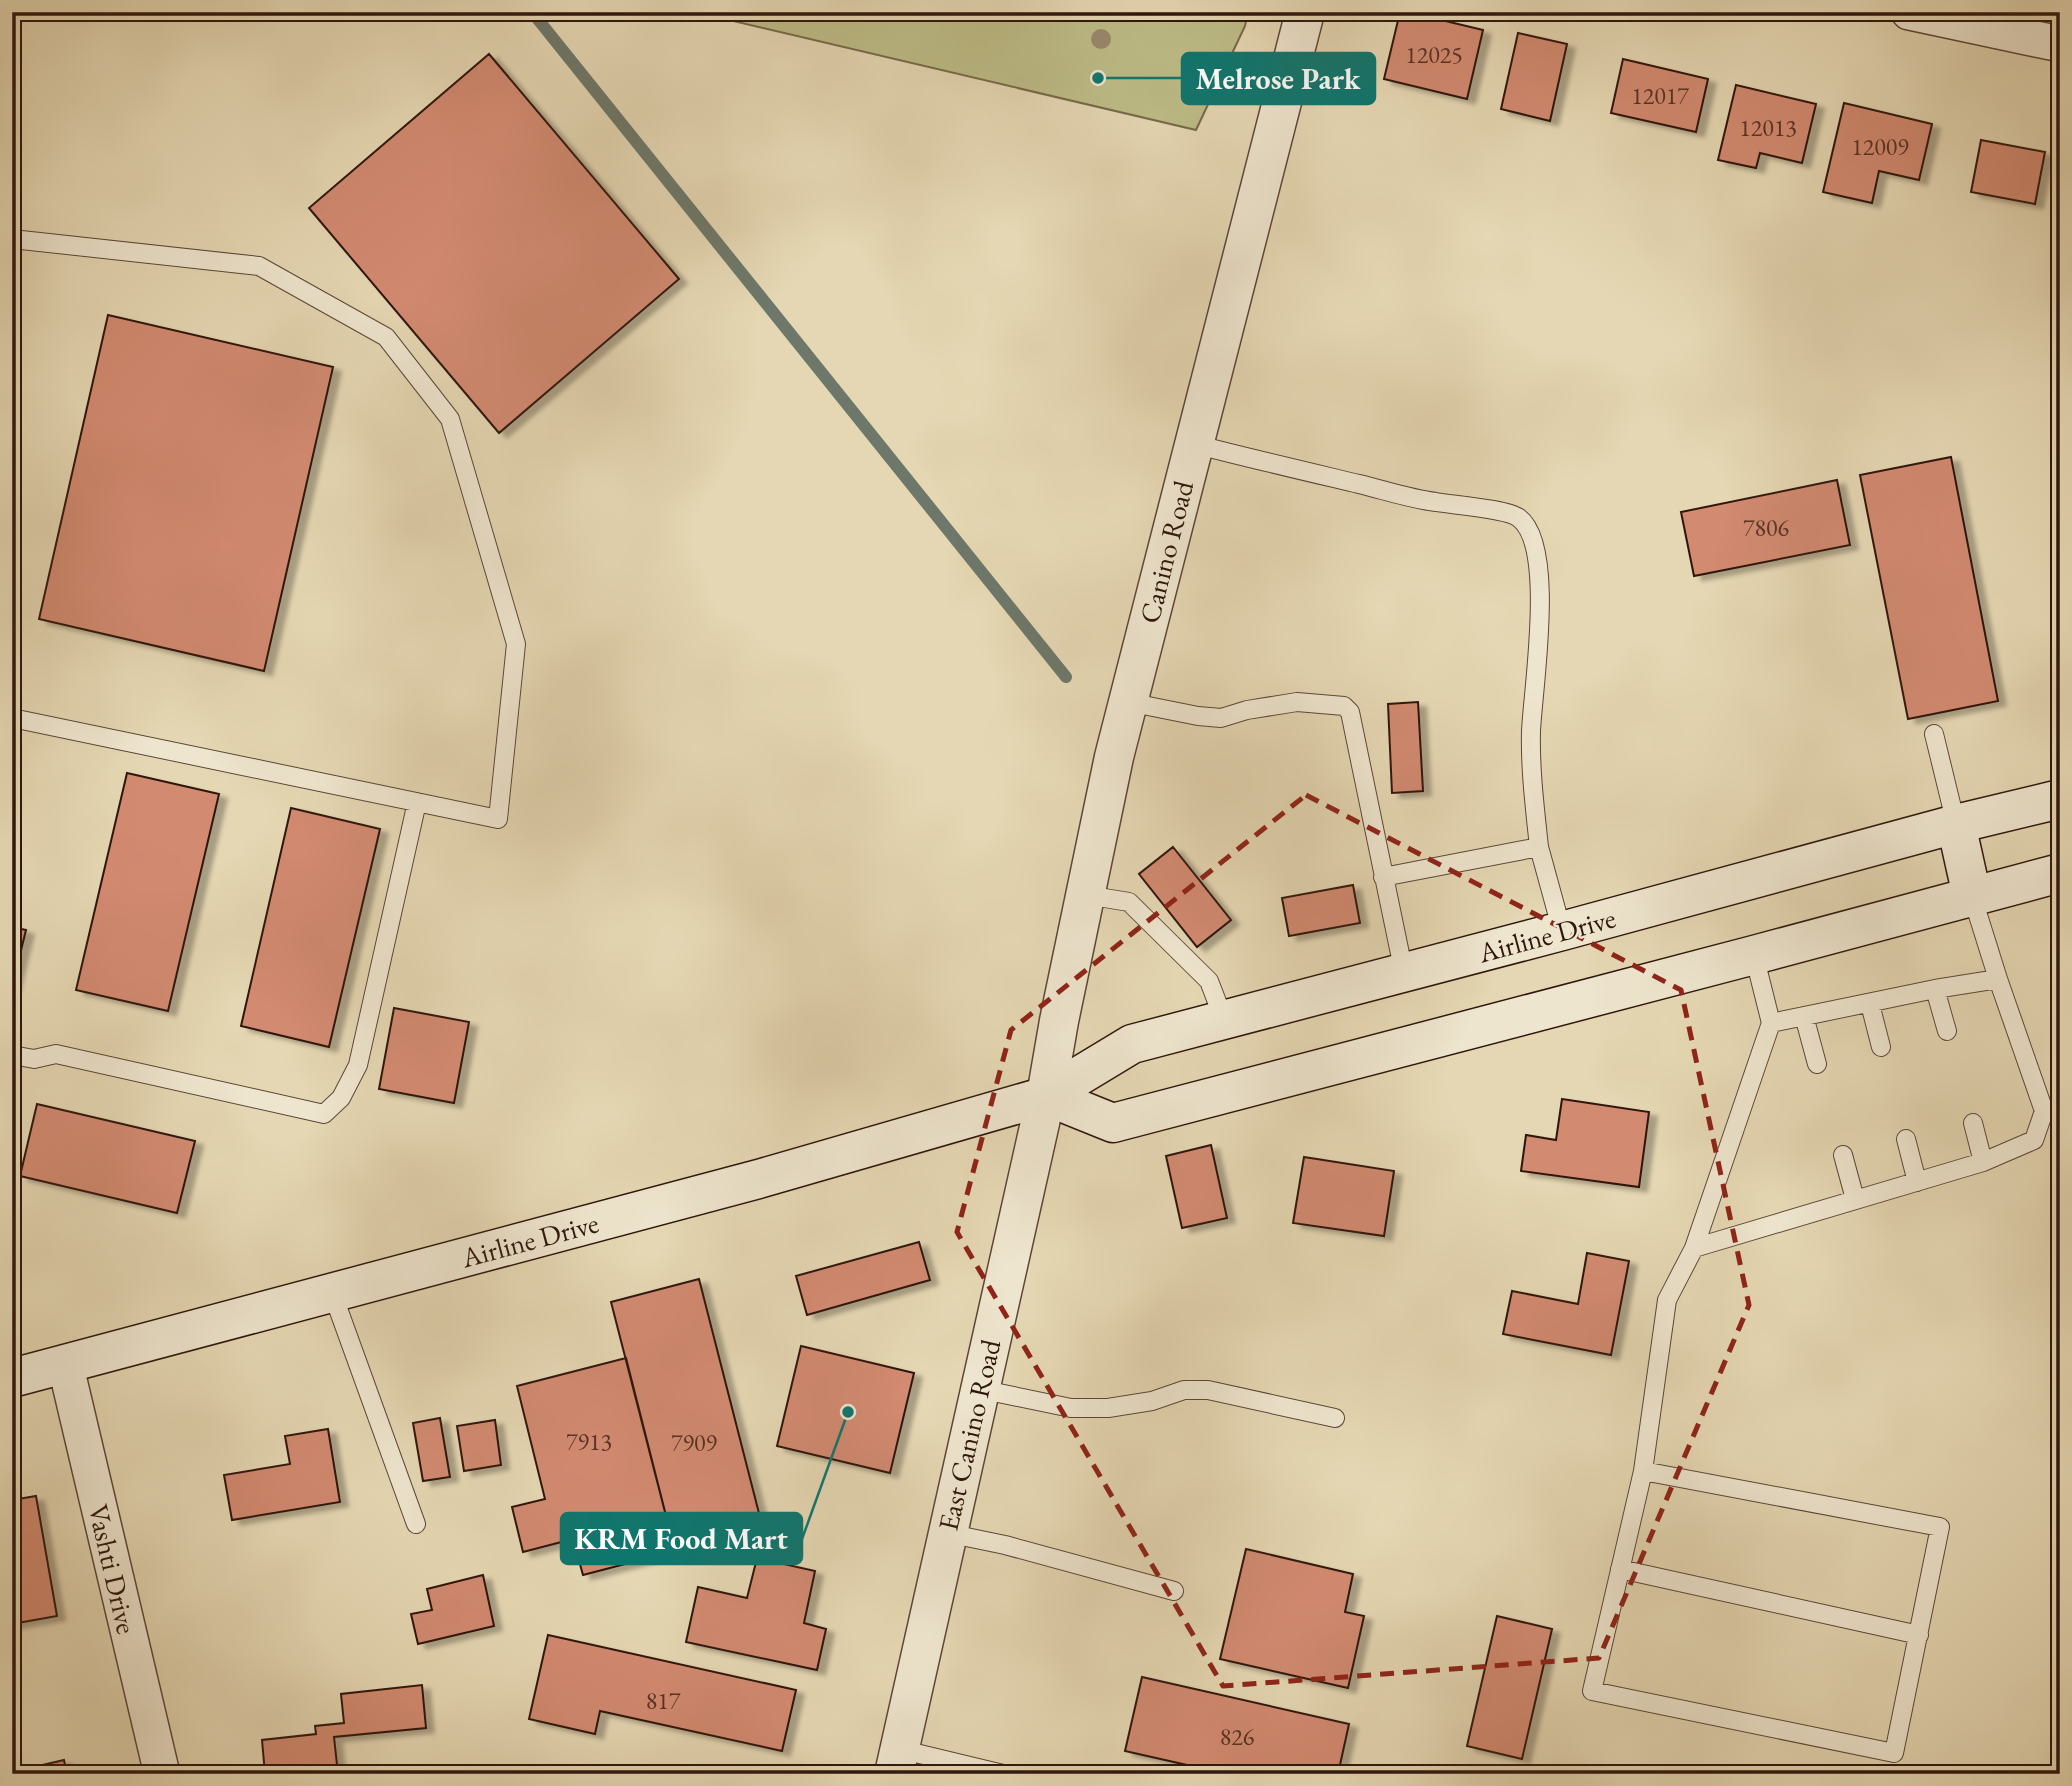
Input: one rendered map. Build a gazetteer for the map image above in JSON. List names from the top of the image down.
{
  "streets": {
    "main road": ["Canino Road", "Airline Drive", "East Canino Road"],
    "street": ["Vashti Drive"]
  },
  "crossings": [
    ["Canino Road", "Airline Drive"],
    ["Canino Road", "East Canino Road"],
    ["Airline Drive", "East Canino Road"],
    ["Airline Drive", "Vashti Drive"]
  ],
  "places": ["Melrose Park", "KRM Food Mart"],
  "house_numbers": [
    "12025",
    "12017",
    "12013",
    "12009",
    "7806",
    "7913",
    "7909",
    "817",
    "826"
  ]
}
